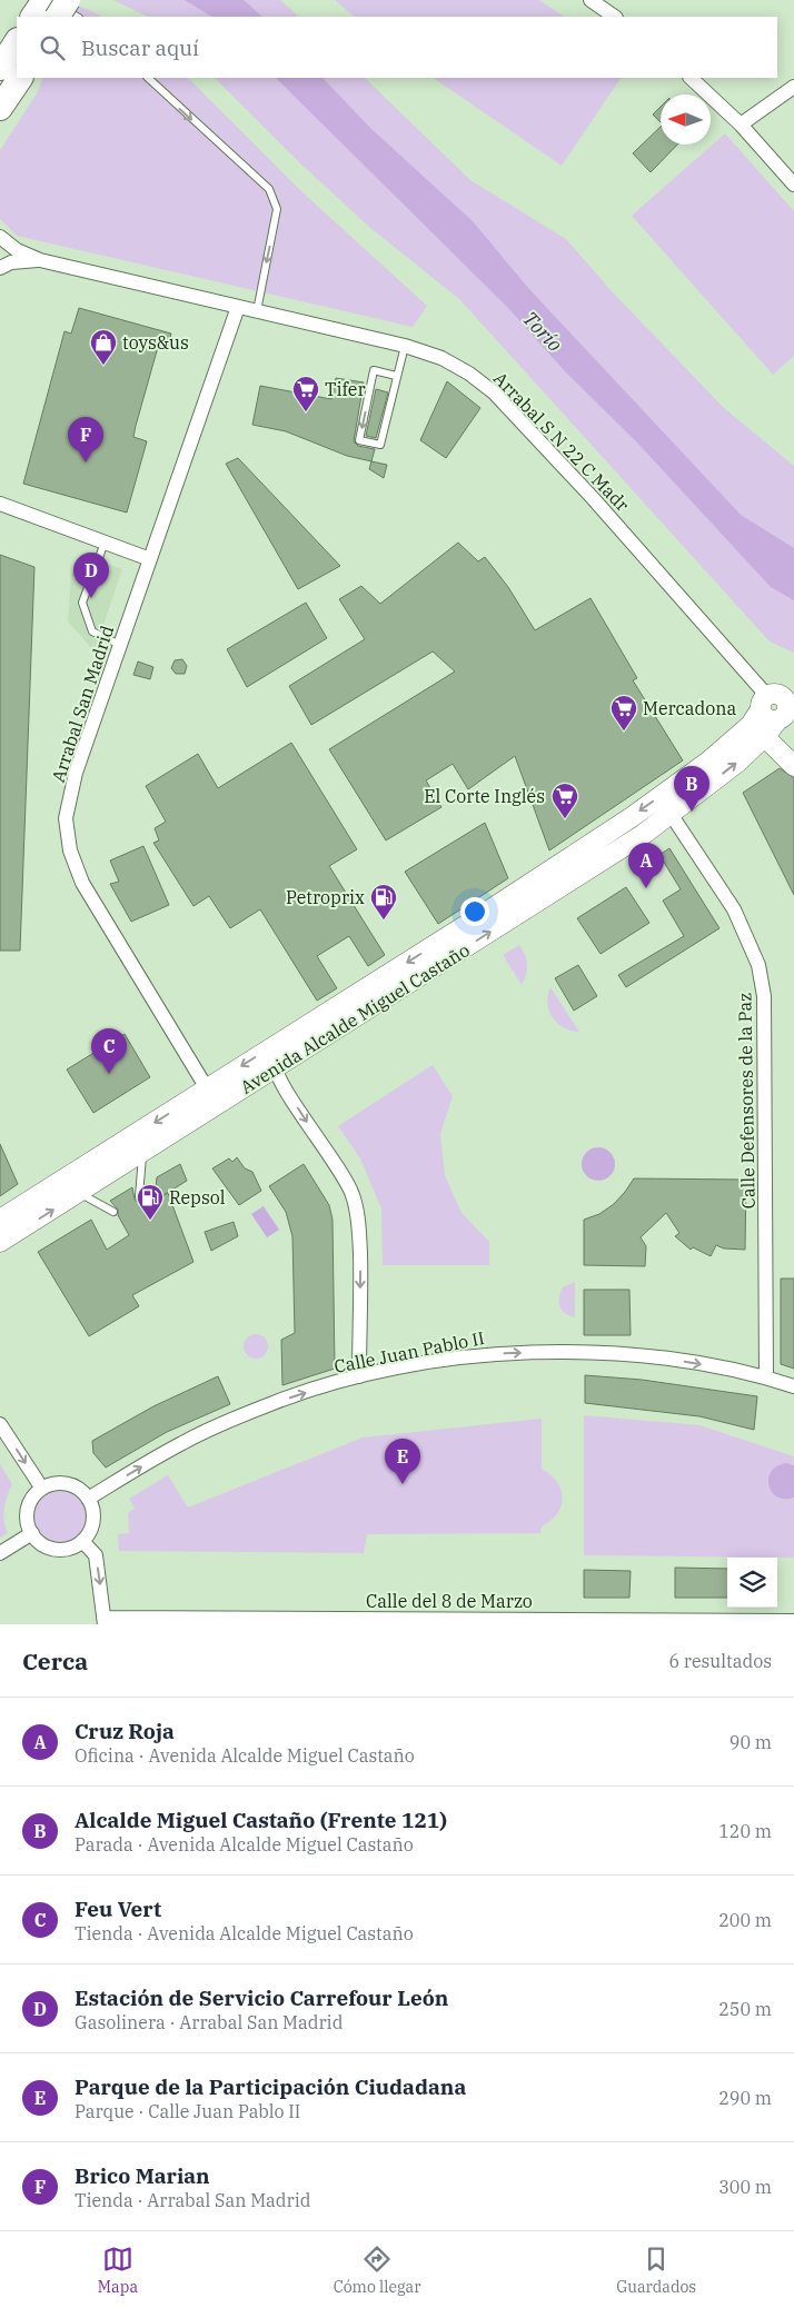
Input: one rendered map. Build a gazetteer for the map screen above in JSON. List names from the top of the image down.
{
  "streets": {
    "main road": ["Avenida Alcalde Miguel Castaño"],
    "street": [
      "Arrabal S N 22 C Madr",
      "Arrabal San Madrid",
      "Calle Defensores de la Paz",
      "Calle Juan Pablo II",
      "Calle del 8 de Marzo"
    ]
  },
  "crossings": [
    ["Arrabal S N 22 C Madr", "Arrabal San Madrid"],
    ["Arrabal S N 22 C Madr", "Avenida Alcalde Miguel Castaño"],
    ["Arrabal San Madrid", "Avenida Alcalde Miguel Castaño"],
    ["Avenida Alcalde Miguel Castaño", "Calle Defensores de la Paz"],
    ["Calle Defensores de la Paz", "Calle Juan Pablo II"]
  ],
  "one_way": ["Calle Juan Pablo II"],
  "water": ["Torío"],
  "places": {
    "shop": ["toys&us"],
    "supermarket": ["Tifer", "Mercadona", "El Corte Inglés"],
    "fuel station": ["Petroprix", "Repsol"]
  },
  "north": "left",
  "page": {
    "search": "Buscar aquí",
    "pins": [
      "F",
      "D",
      "B",
      "A",
      "C",
      "E"
    ],
    "heading": ["Cerca", "6 resultados"],
    "list": [
      {
        "mark": "A",
        "name": "Cruz Roja",
        "note": "Oficina · Avenida Alcalde Miguel Castaño",
        "value": "90 m"
      },
      {
        "mark": "B",
        "name": "Alcalde Miguel Castaño (Frente 121)",
        "note": "Parada · Avenida Alcalde Miguel Castaño",
        "value": "120 m"
      },
      {
        "mark": "C",
        "name": "Feu Vert",
        "note": "Tienda · Avenida Alcalde Miguel Castaño",
        "value": "200 m"
      },
      {
        "mark": "D",
        "name": "Estación de Servicio Carrefour León",
        "note": "Gasolinera · Arrabal San Madrid",
        "value": "250 m"
      },
      {
        "mark": "E",
        "name": "Parque de la Participación Ciudadana",
        "note": "Parque · Calle Juan Pablo II",
        "value": "290 m"
      },
      {
        "mark": "F",
        "name": "Brico Marian",
        "note": "Tienda · Arrabal San Madrid",
        "value": "300 m"
      }
    ],
    "nav": ["Mapa", "Cómo llegar", "Guardados"]
  }
}
